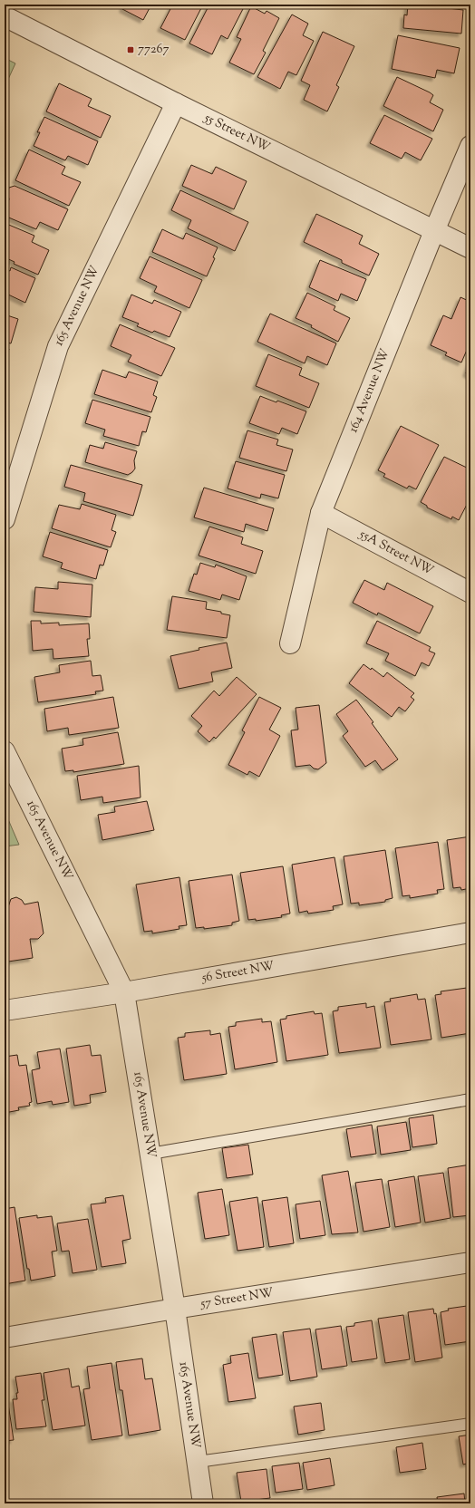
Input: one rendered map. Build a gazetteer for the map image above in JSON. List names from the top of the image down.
{
  "streets": {
    "street": [
      "55 Street NW",
      "165 Avenue NW",
      "164 Avenue NW",
      "55A Street NW",
      "56 Street NW",
      "57 Street NW"
    ]
  },
  "crossings": [
    ["55 Street NW", "165 Avenue NW"],
    ["55 Street NW", "164 Avenue NW"],
    ["165 Avenue NW", "56 Street NW"],
    ["165 Avenue NW", "57 Street NW"],
    ["164 Avenue NW", "55A Street NW"]
  ],
  "places": {
    "transit": ["77267"]
  }
}
